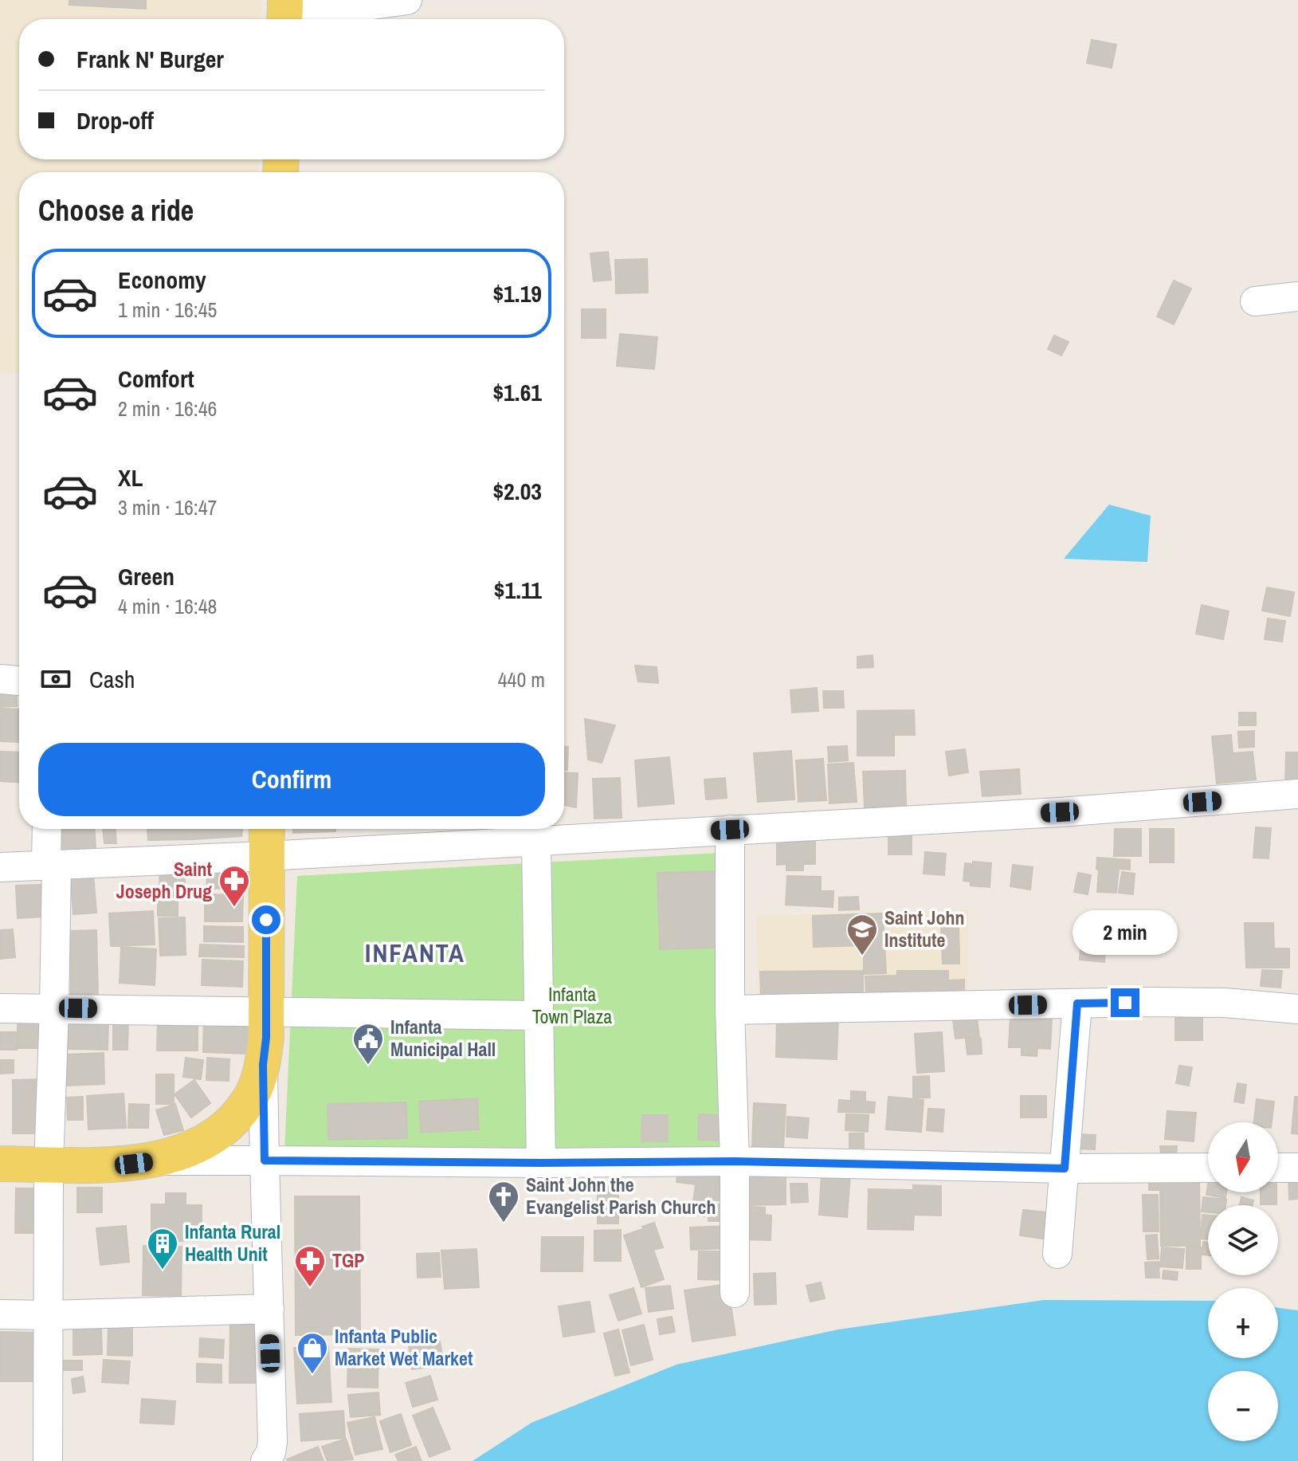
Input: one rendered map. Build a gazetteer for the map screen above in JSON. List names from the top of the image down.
{
  "districts": ["INFANTA"],
  "parks": ["Infanta Town Plaza"],
  "places": {
    "pharmacy": ["Saint Joseph Drug", "TGP"],
    "school or university": ["Saint John Institute"],
    "public building": ["Infanta Municipal Hall"],
    "church": ["Saint John the Evangelist Parish Church"],
    "building": ["Infanta Rural Health Unit"],
    "shop": ["Infanta Public Market Wet Market"]
  },
  "north": "bottom",
  "page": {
    "banner": ["Frank N' Burger", "Drop-off"],
    "heading": "Choose a ride",
    "list": [
      {
        "name": "Economy",
        "note": "1 min · 16:45",
        "value": "$1.19"
      },
      {
        "name": "Comfort",
        "note": "2 min · 16:46",
        "value": "$1.61"
      },
      {
        "name": "XL",
        "note": "3 min · 16:47",
        "value": "$2.03"
      },
      {
        "name": "Green",
        "note": "4 min · 16:48",
        "value": "$1.11"
      }
    ],
    "pay": ["Cash", "440 m"],
    "buttons": "Confirm",
    "bubble": "2 min",
    "map_buttons": ["+", "−"]
  }
}
